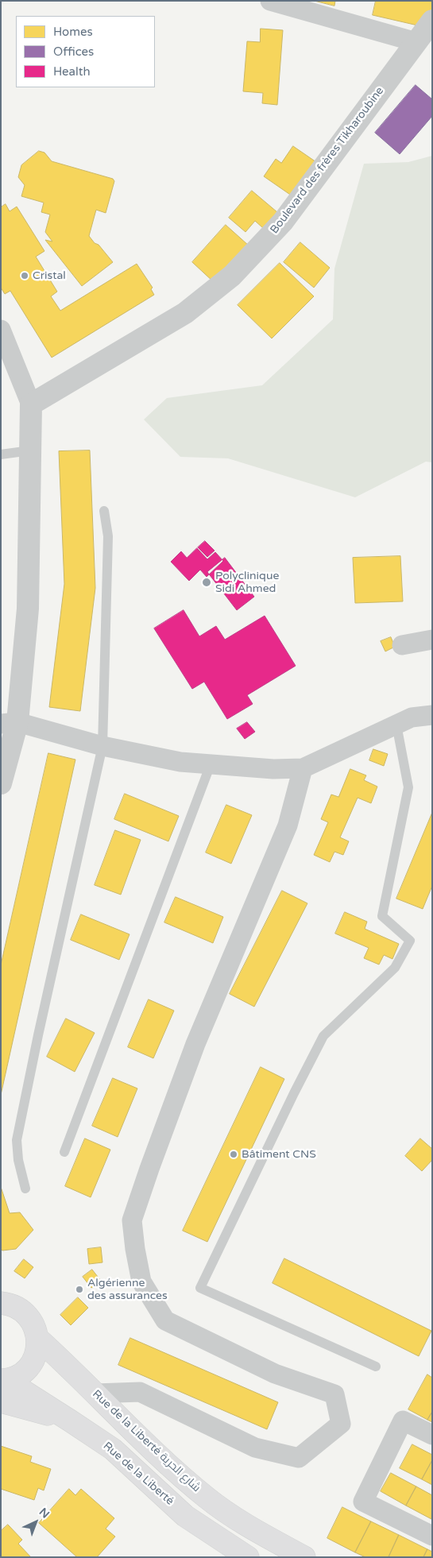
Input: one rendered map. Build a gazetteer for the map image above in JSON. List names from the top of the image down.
{
  "streets": {
    "main road": ["Rue de la Liberté شارع الحرية", "Rue de la Liberté"],
    "street": ["Boulevard des frères Tikharoubine"]
  },
  "places": [
    "Cristal",
    "Polyclinique Sidi Ahmed",
    "Bâtiment CNS",
    "Algérienne des assurances"
  ],
  "legend": ["Homes", "Offices", "Health"],
  "north": "top right"
}
